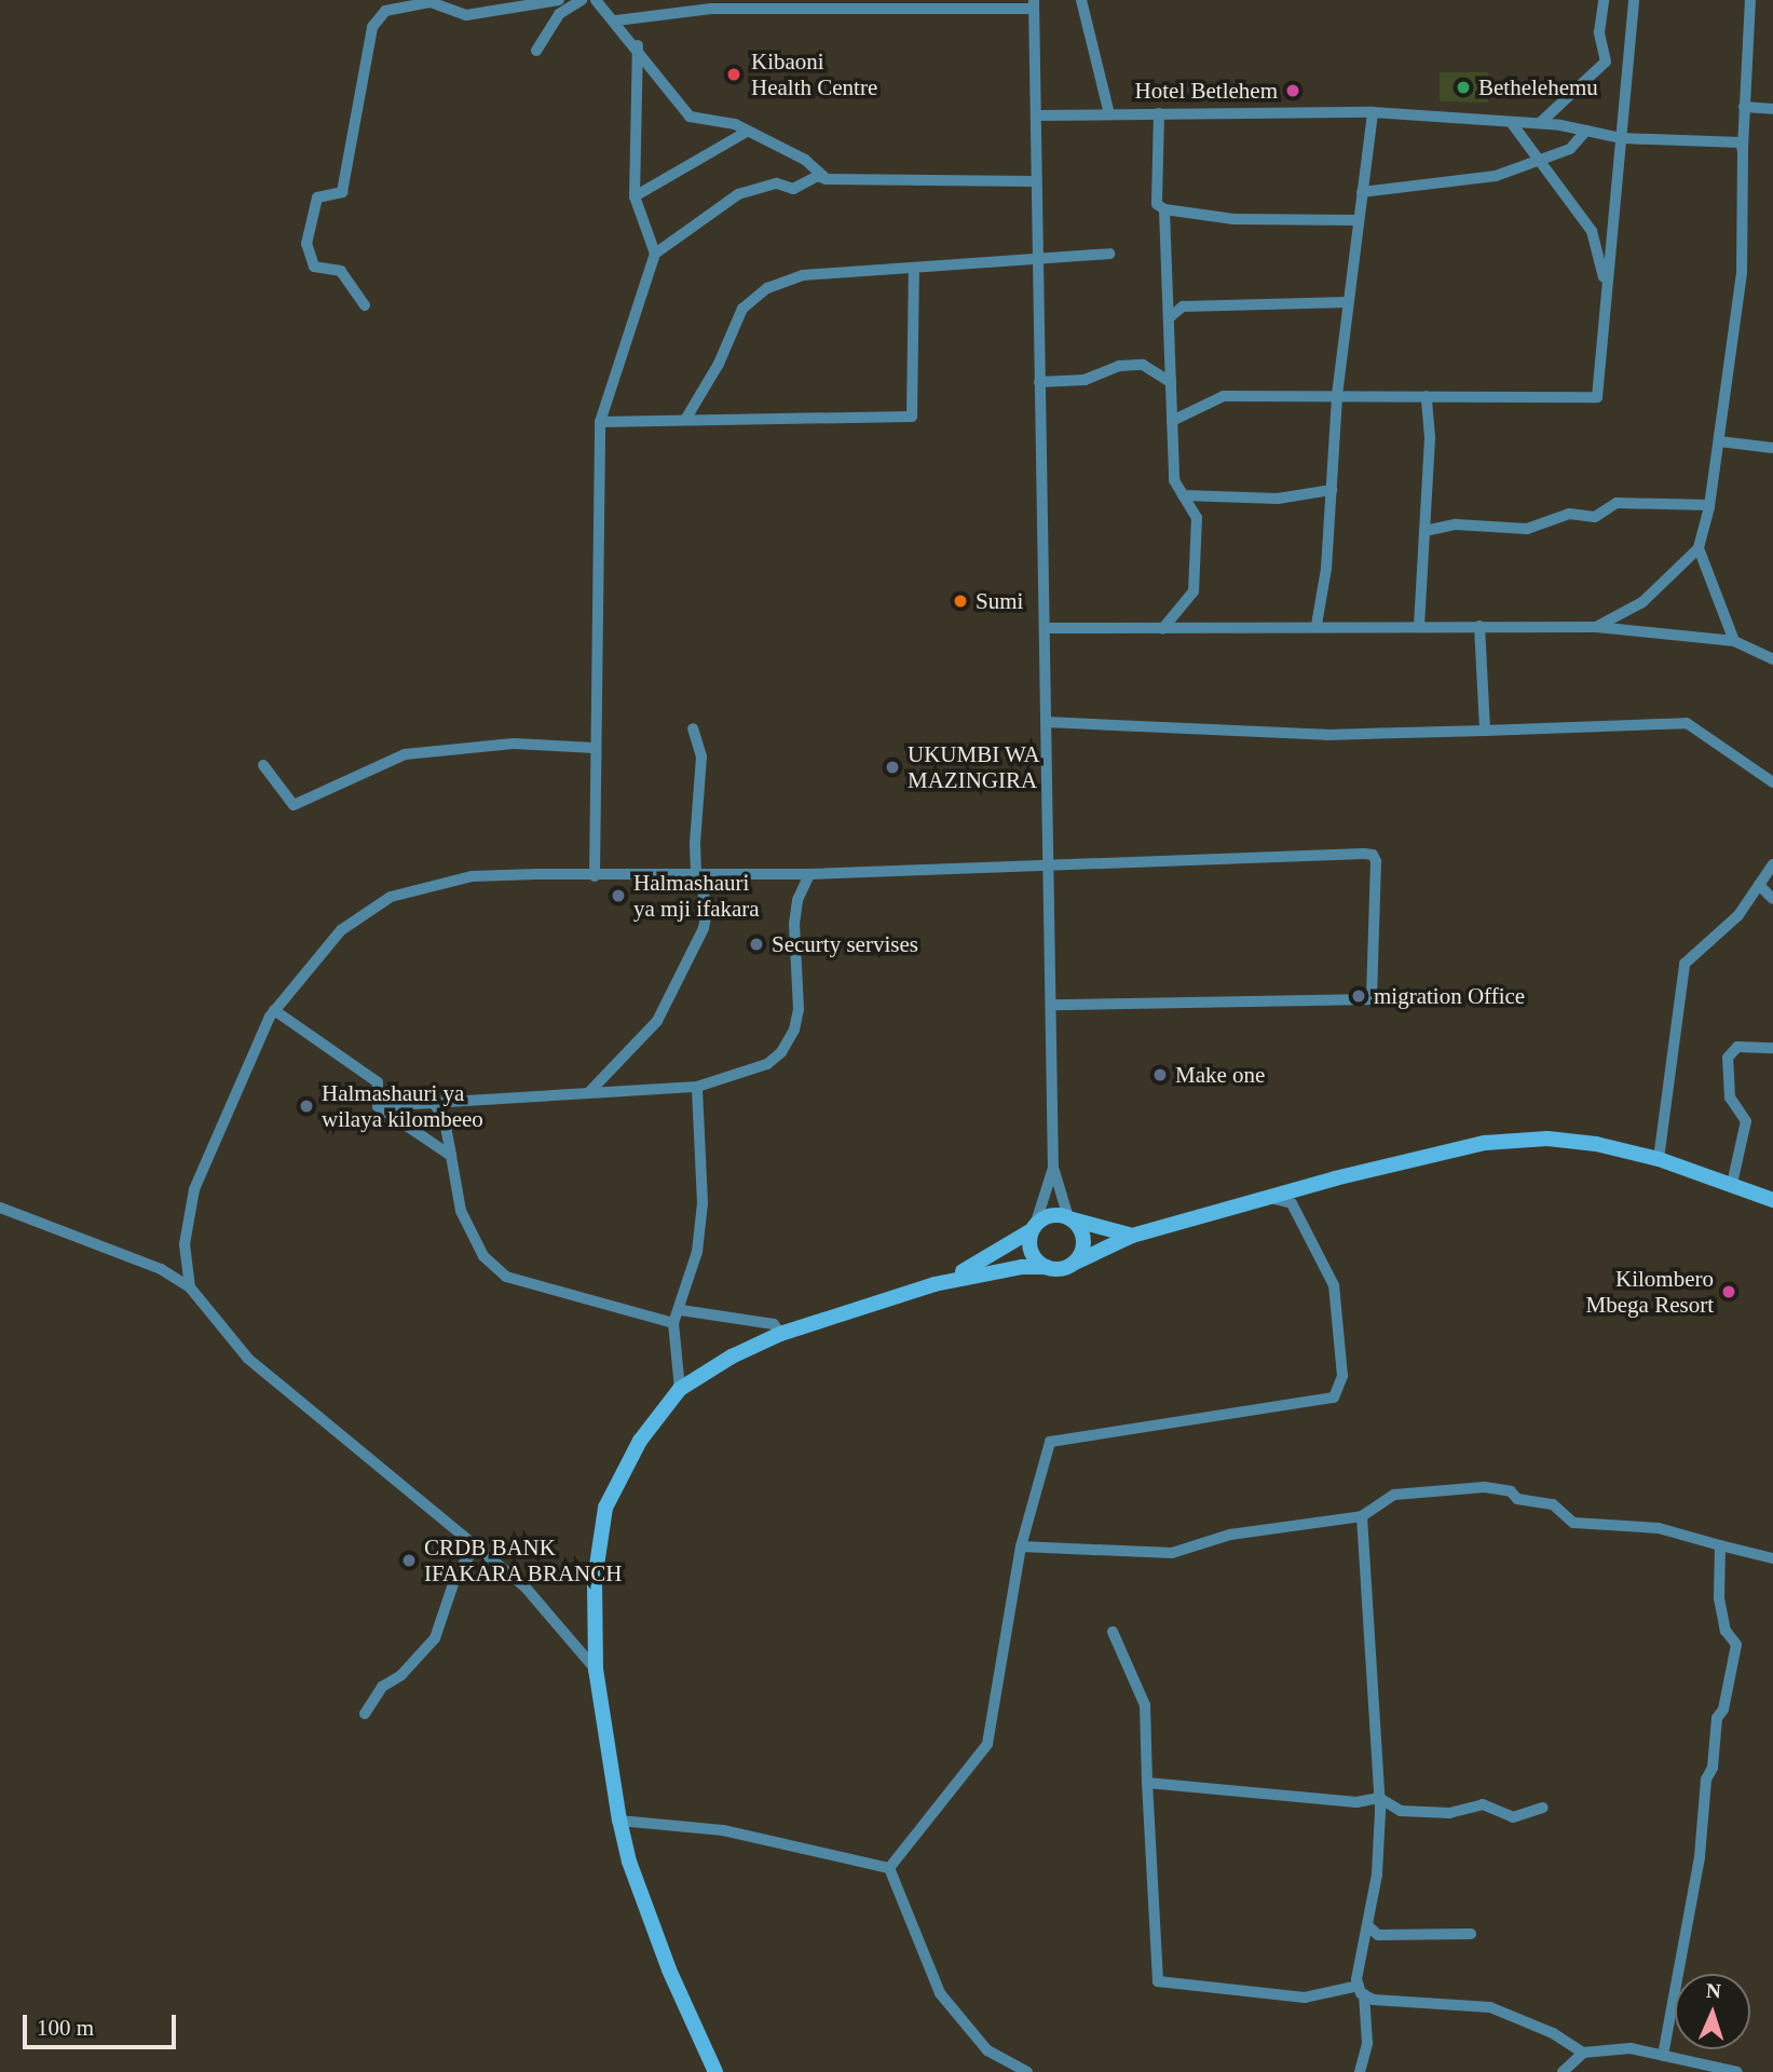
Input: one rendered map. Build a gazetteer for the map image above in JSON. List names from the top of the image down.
{
  "places": [
    "Kibaoni Health Centre",
    "Bethelehemu",
    "Hotel Betlehem",
    "Sumi",
    "UKUMBI WA MAZINGIRA",
    "Halmashauri ya mji ifakara",
    "Securty servises",
    "migration Office",
    "Make one",
    "Halmashauri ya wilaya kilombeeo",
    "Kilombero Mbega Resort",
    "CRDB BANK IFAKARA BRANCH"
  ],
  "scale_bar": "100 m",
  "north": "top"
}
